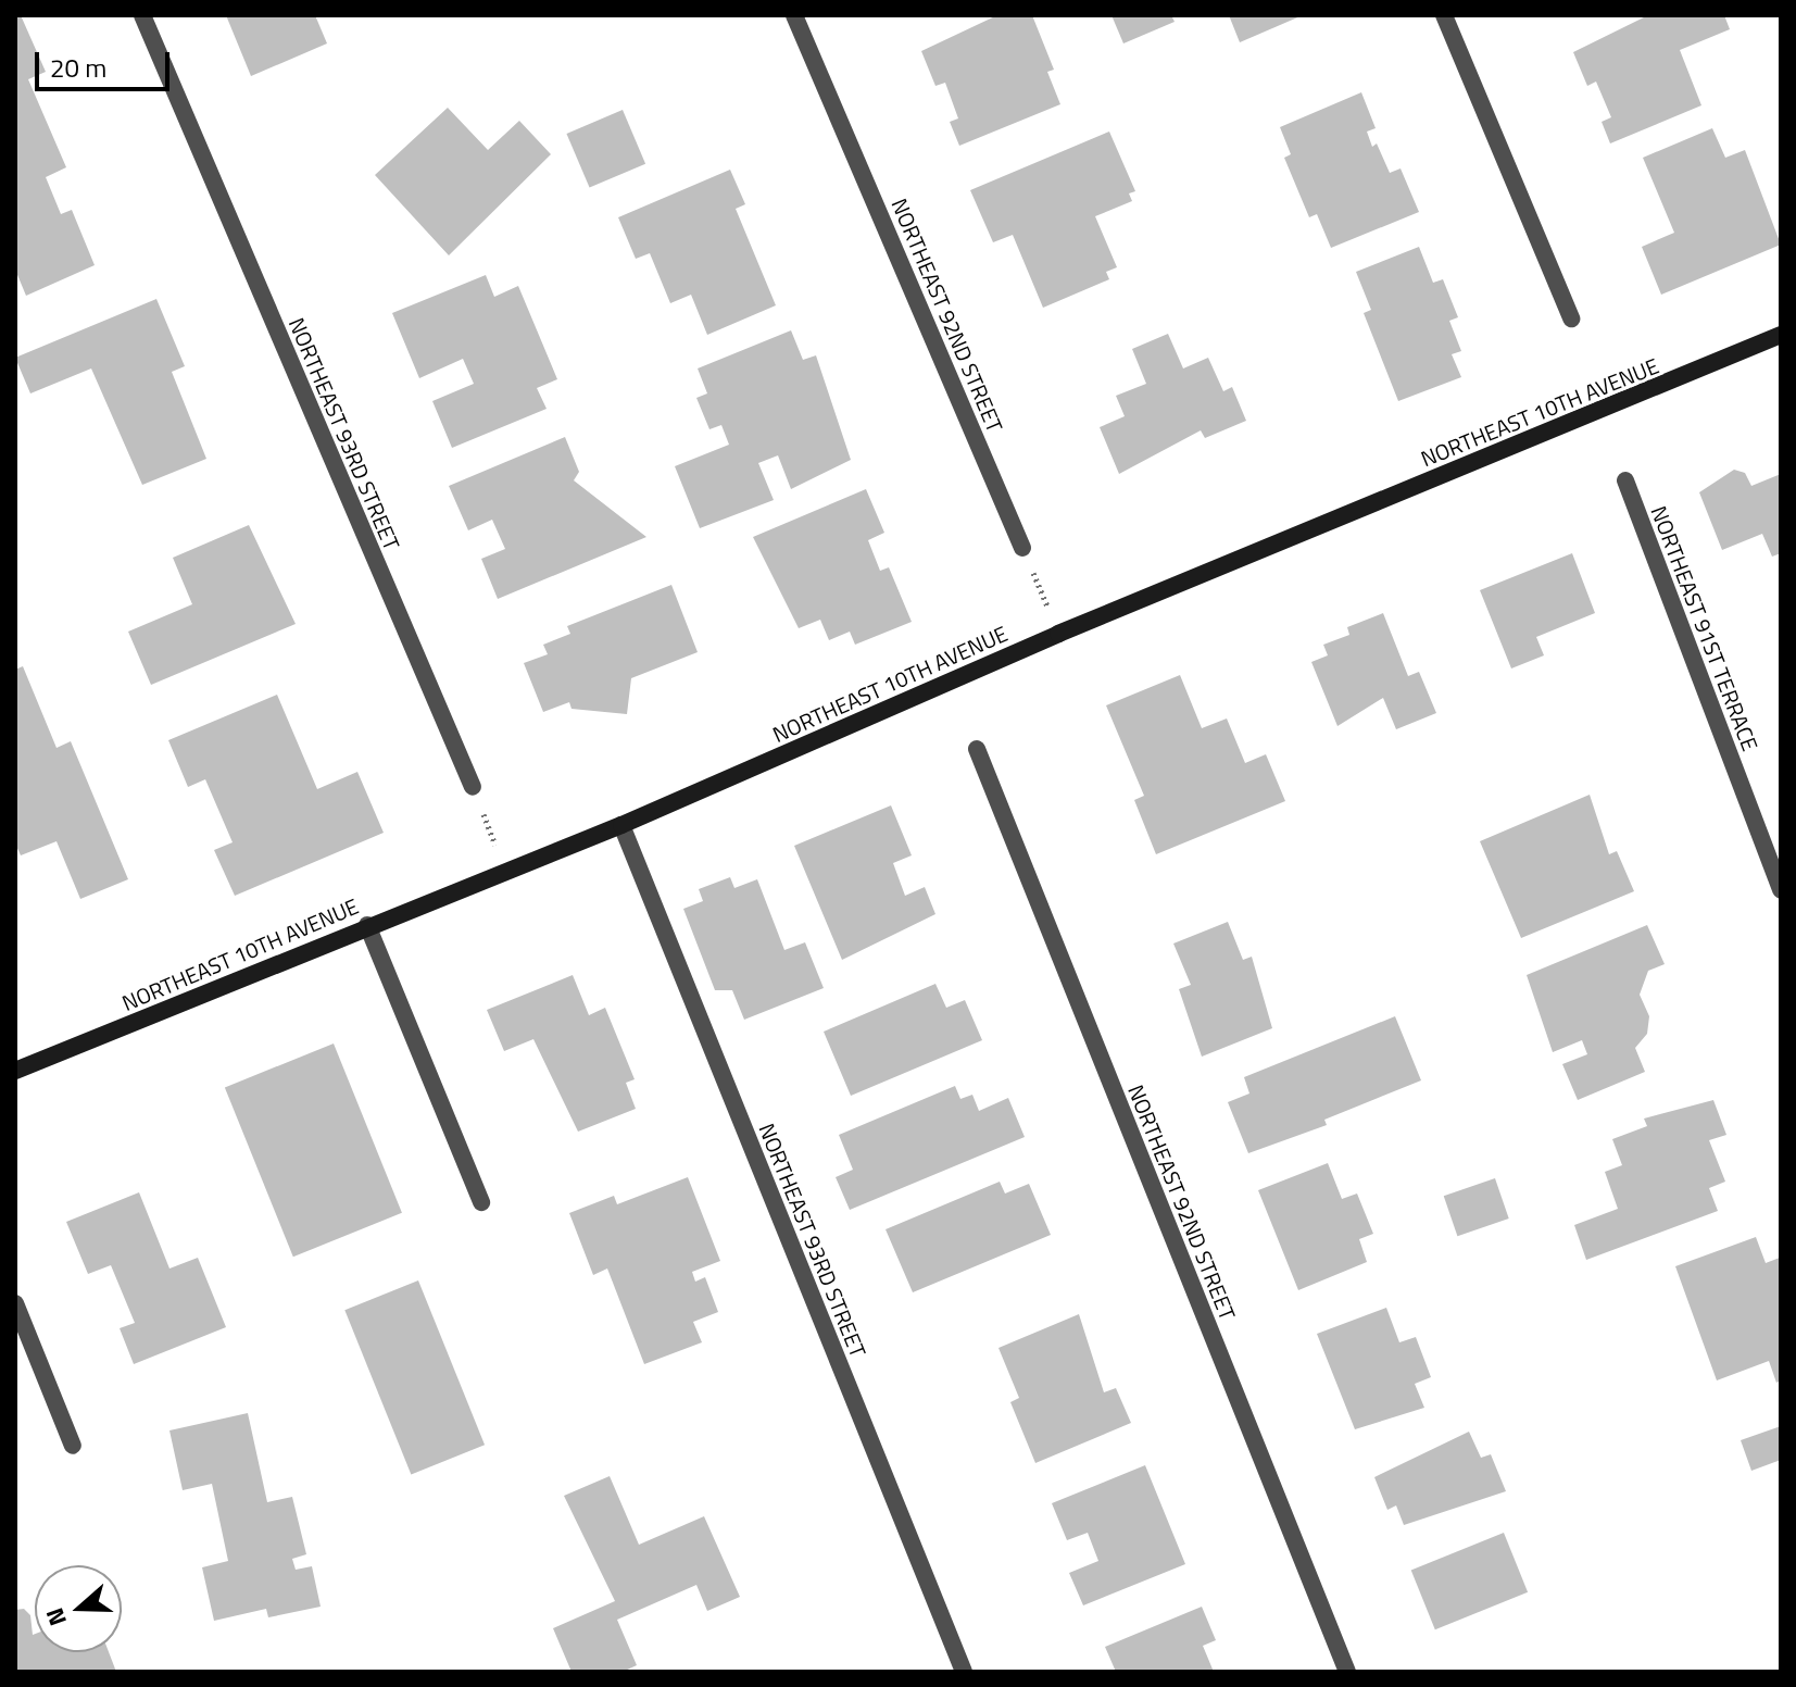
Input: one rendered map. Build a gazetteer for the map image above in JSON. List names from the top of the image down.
{
  "streets": {
    "street": [
      "NORTHEAST 92ND STREET",
      "NORTHEAST 10TH AVENUE",
      "NORTHEAST 93RD STREET",
      "NORTHEAST 91ST TERRACE"
    ]
  },
  "crossings": [
    ["NORTHEAST 10TH AVENUE", "NORTHEAST 93RD STREET"]
  ],
  "scale_bar": "20 m",
  "north": "left"
}
